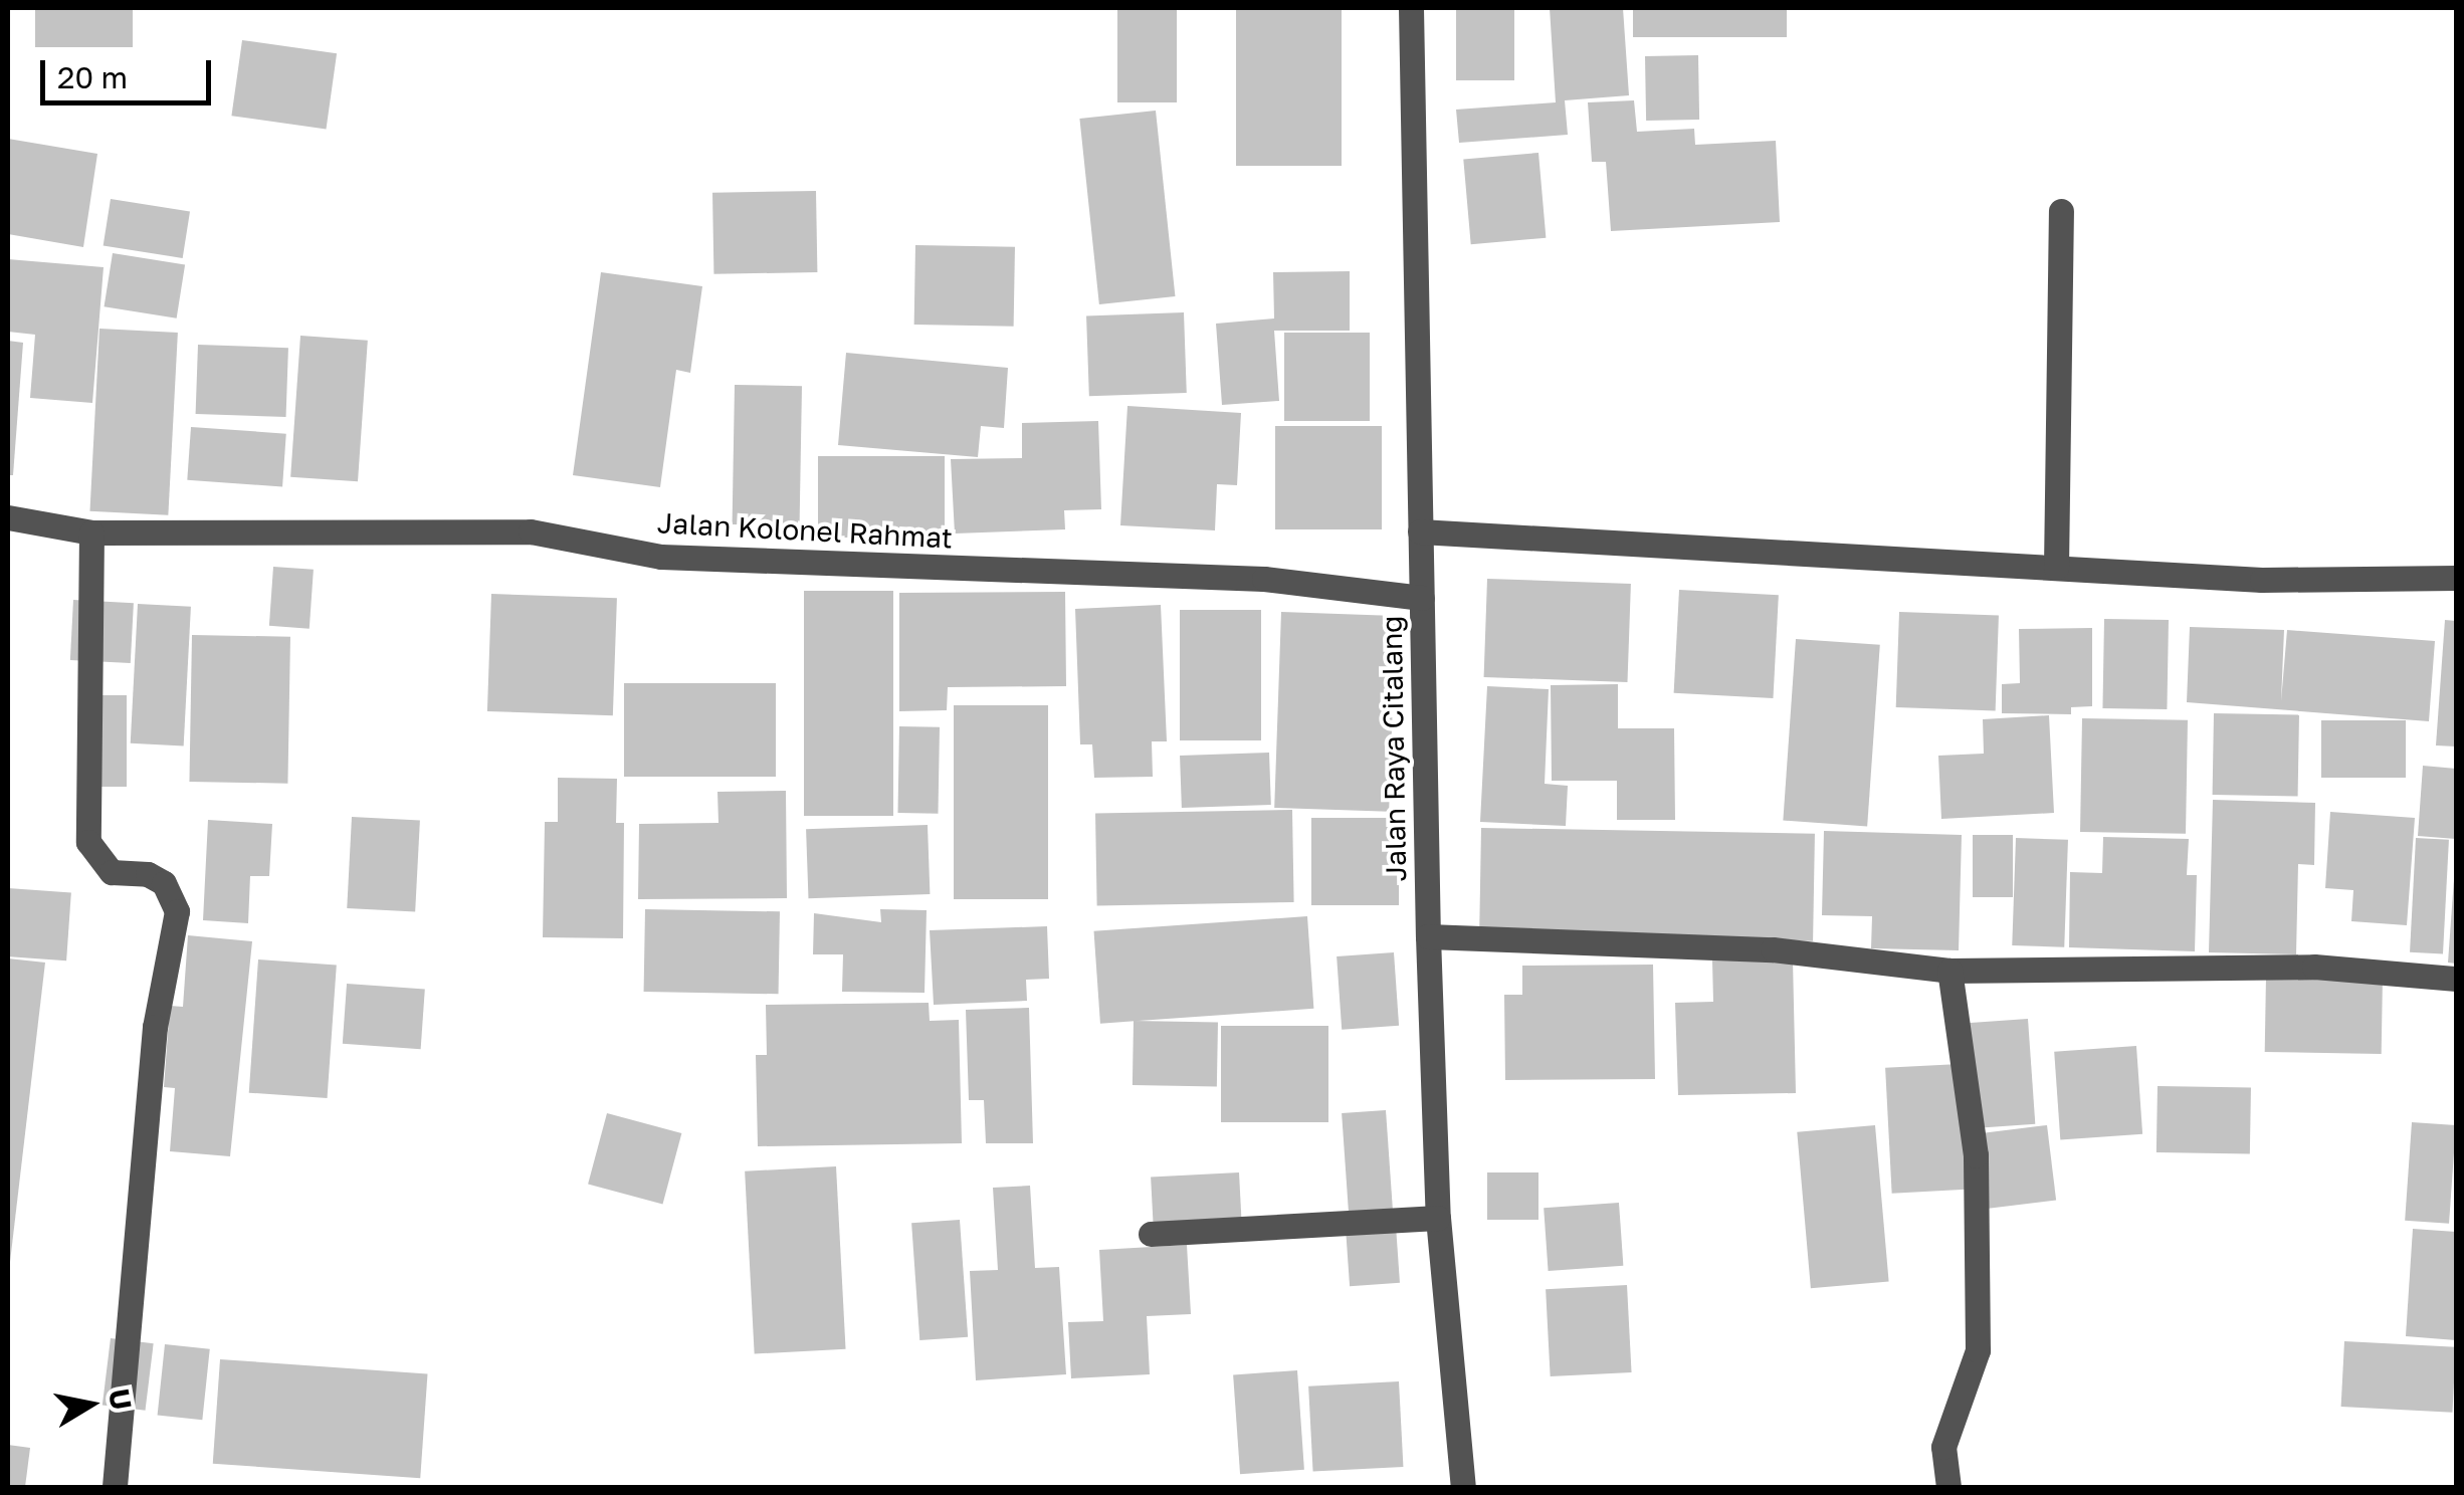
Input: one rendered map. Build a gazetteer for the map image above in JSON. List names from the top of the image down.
{
  "streets": {
    "street": ["Jalan Kolonel Rahmat", "Jalan Raya Citalang"]
  },
  "crossings": [
    ["Jalan Kolonel Rahmat", "Jalan Raya Citalang"]
  ],
  "scale_bar": "20 m",
  "north": "right"
}
